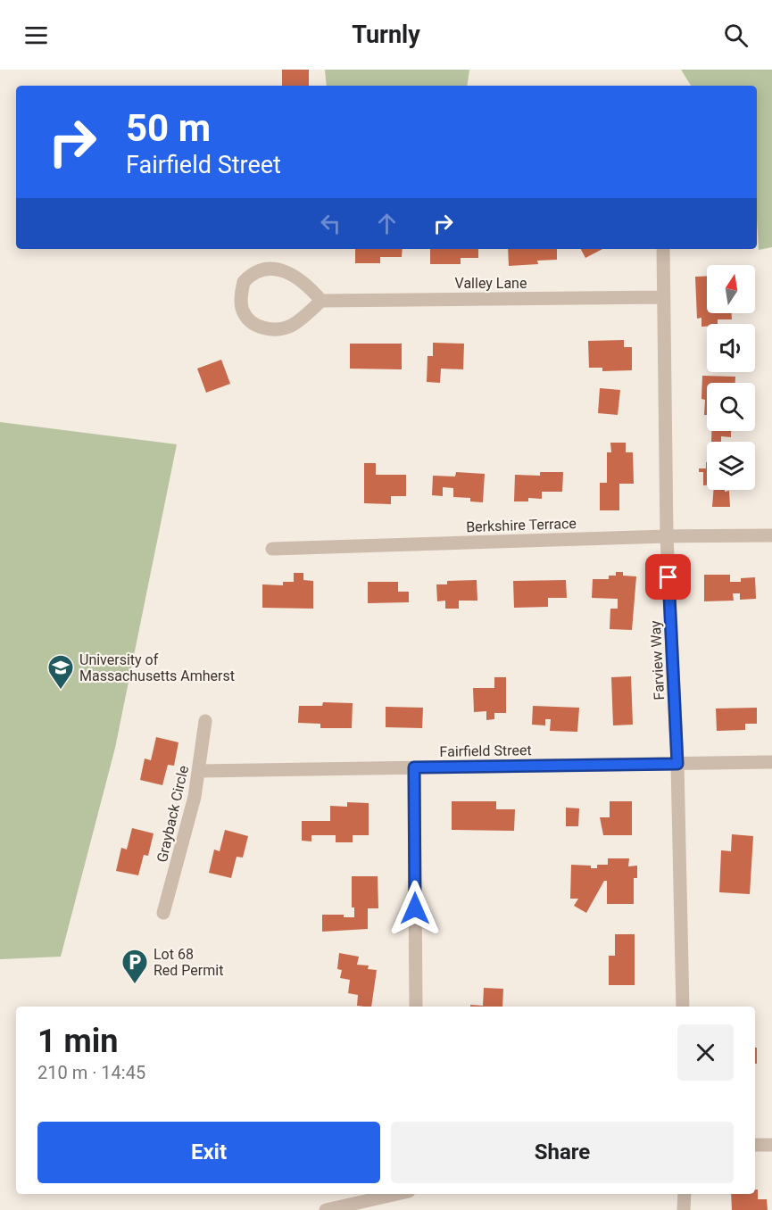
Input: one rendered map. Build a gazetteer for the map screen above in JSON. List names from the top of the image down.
{
  "streets": {
    "street": [
      "Valley Lane",
      "Berkshire Terrace",
      "Farview Way",
      "Fairfield Street",
      "Grayback Circle"
    ]
  },
  "crossings": [
    ["Valley Lane", "Farview Way"],
    ["Berkshire Terrace", "Farview Way"],
    ["Farview Way", "Fairfield Street"],
    ["Fairfield Street", "Grayback Circle"]
  ],
  "places": {
    "school or university": ["University of Massachusetts Amherst"],
    "parking": ["Lot 68 Red Permit"]
  },
  "north": "top",
  "page": {
    "header": "Turnly",
    "turn": ["50 m", "Fairfield Street"],
    "heading": ["1 min", "210 m · 14:45"],
    "buttons": ["Exit", "Share"]
  }
}
